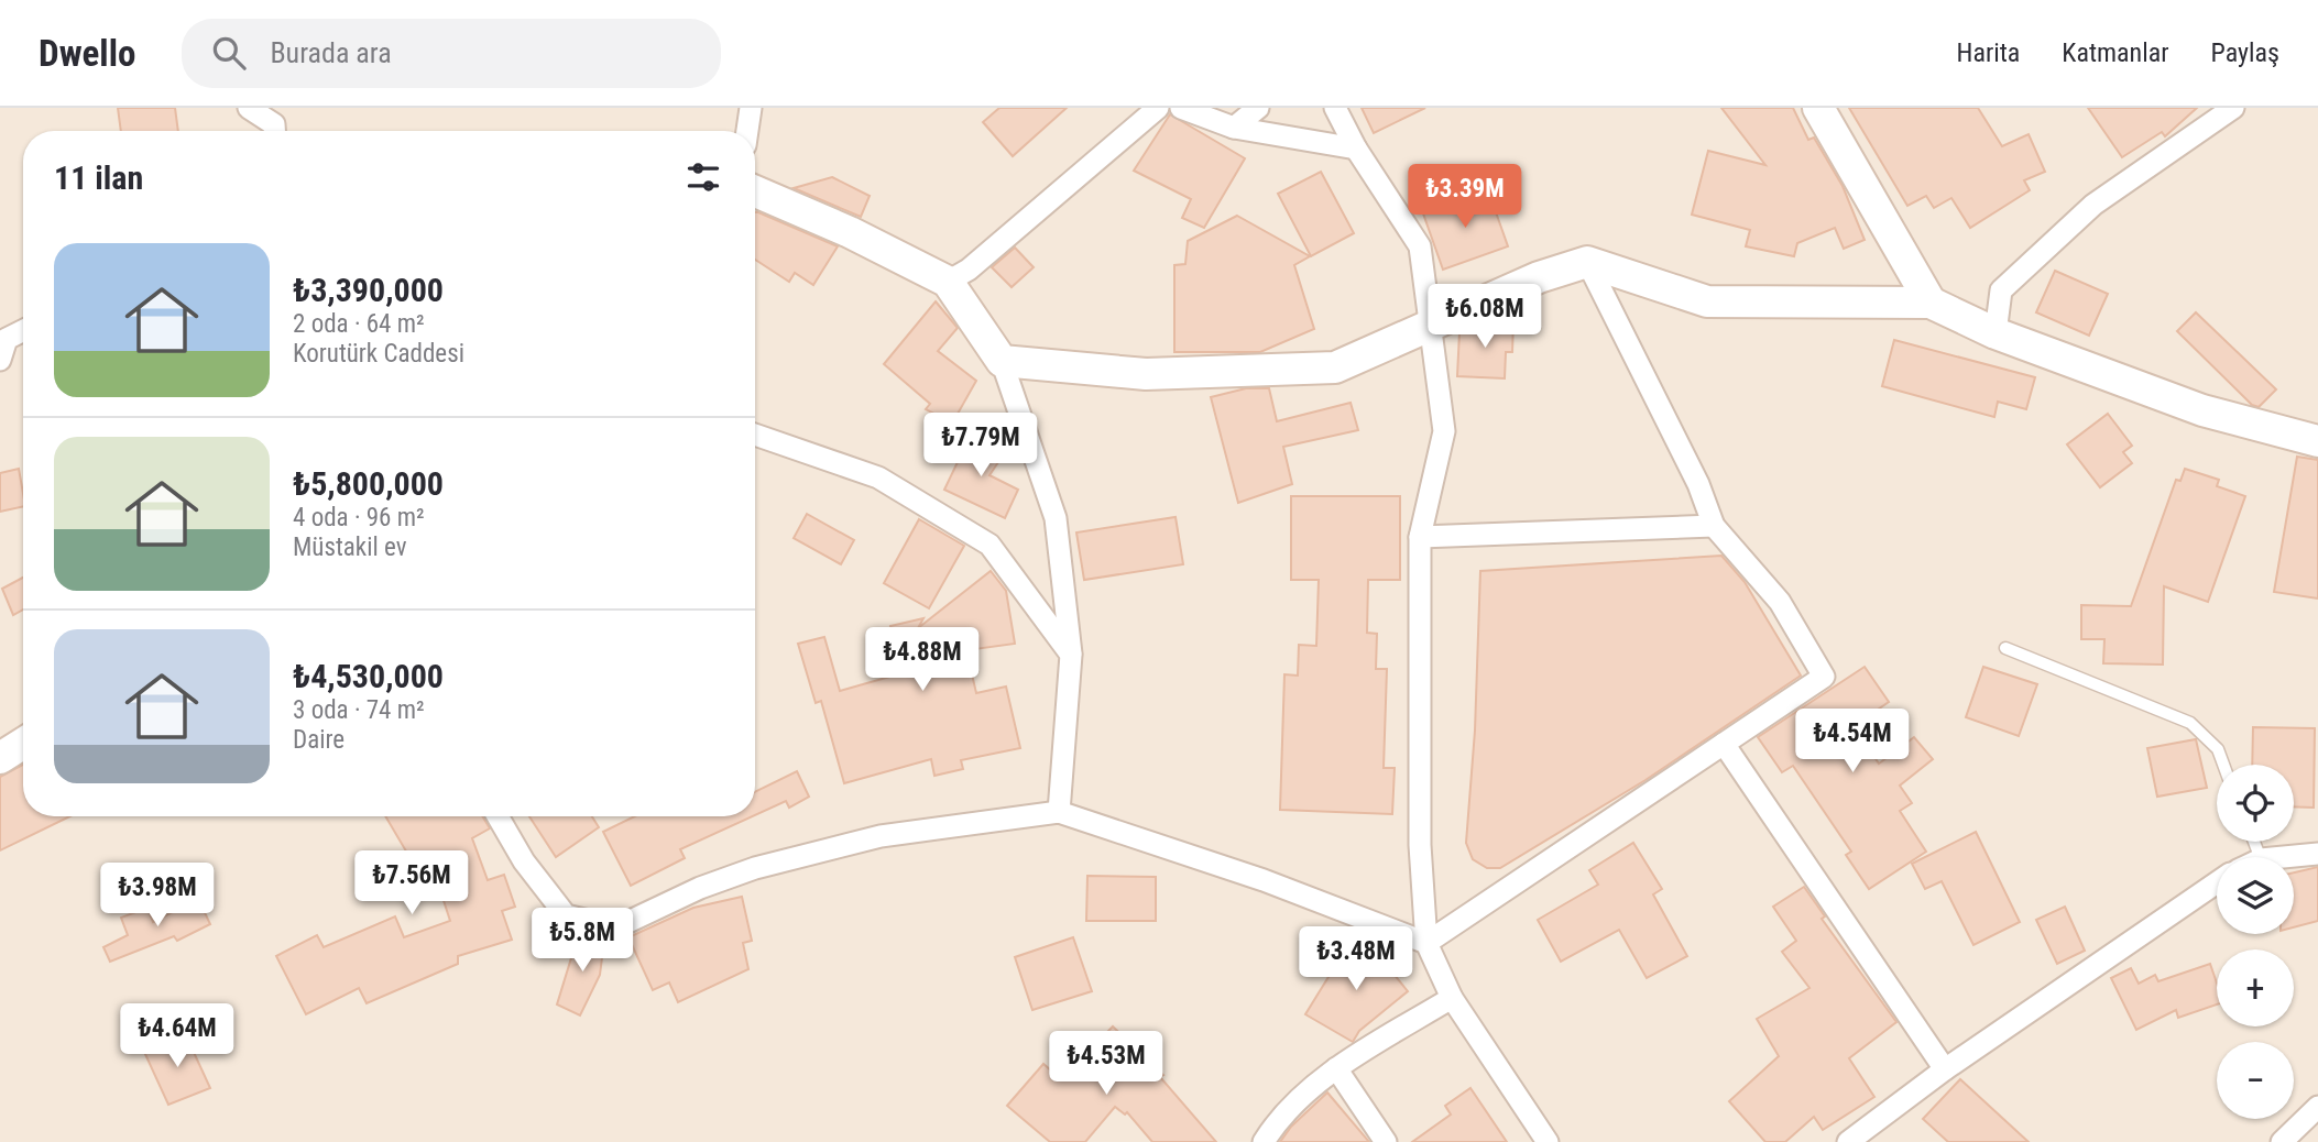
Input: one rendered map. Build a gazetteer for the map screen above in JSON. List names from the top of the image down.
{
  "page": {
    "header": "Dwello",
    "search": "Burada ara",
    "nav": ["Harita", "Katmanlar", "Paylaş"],
    "heading": "11 ilan",
    "price": [
      "₺3.39M",
      "₺6.08M",
      "₺7.79M",
      "₺4.88M",
      "₺4.54M",
      "₺7.56M",
      "₺3.98M",
      "₺5.8M",
      "₺3.48M",
      "₺4.64M",
      "₺4.53M"
    ],
    "list": [
      {
        "name": "₺3,390,000",
        "note": "2 oda · 64 m² · Korutürk Caddesi"
      },
      {
        "name": "₺5,800,000",
        "note": "4 oda · 96 m² · Müstakil ev"
      },
      {
        "name": "₺4,530,000",
        "note": "3 oda · 74 m² · Daire"
      }
    ],
    "map_buttons": ["+", "−"]
  }
}
